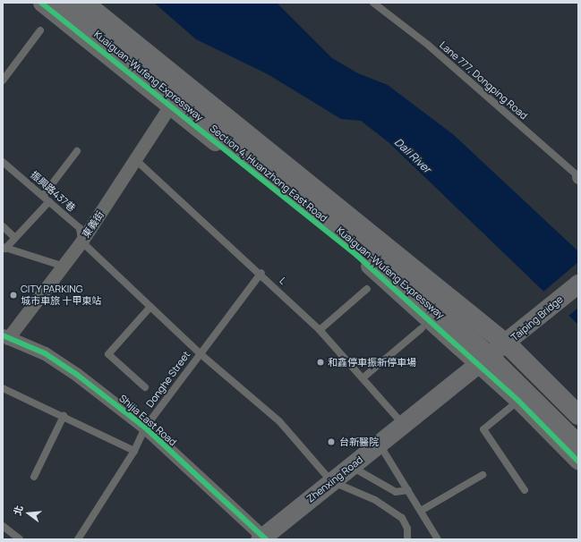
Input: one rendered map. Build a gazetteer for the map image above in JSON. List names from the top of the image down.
{
  "streets": {
    "highway": ["Kuaiguan-Wufeng Expressway"],
    "main road": ["Taiping Bridge", "Zhenxing Road"],
    "street": ["Section 4, Huanzhong East Road", "東義街", "Shijia East Road"],
    "lane": [
      "Lane 777, Dongping Road",
      "振興路437巷",
      "L",
      "Donghe Street"
    ]
  },
  "crossings": [
    ["Section 4, Huanzhong East Road", "東義街"],
    ["Section 4, Huanzhong East Road", "Zhenxing Road"],
    ["振興路437巷", "東義街"],
    ["東義街", "L"],
    ["東義街", "Shijia East Road"],
    ["L", "Donghe Street"],
    ["L", "Zhenxing Road"],
    ["Taiping Bridge", "Zhenxing Road"],
    ["Donghe Street", "Shijia East Road"],
    ["Shijia East Road", "Zhenxing Road"]
  ],
  "water": ["Dali River"],
  "places": ["CITY PARKING 城市車旅 十甲東站", "和鑫停車振新停車場", "台新醫院"],
  "north": "left"
}
